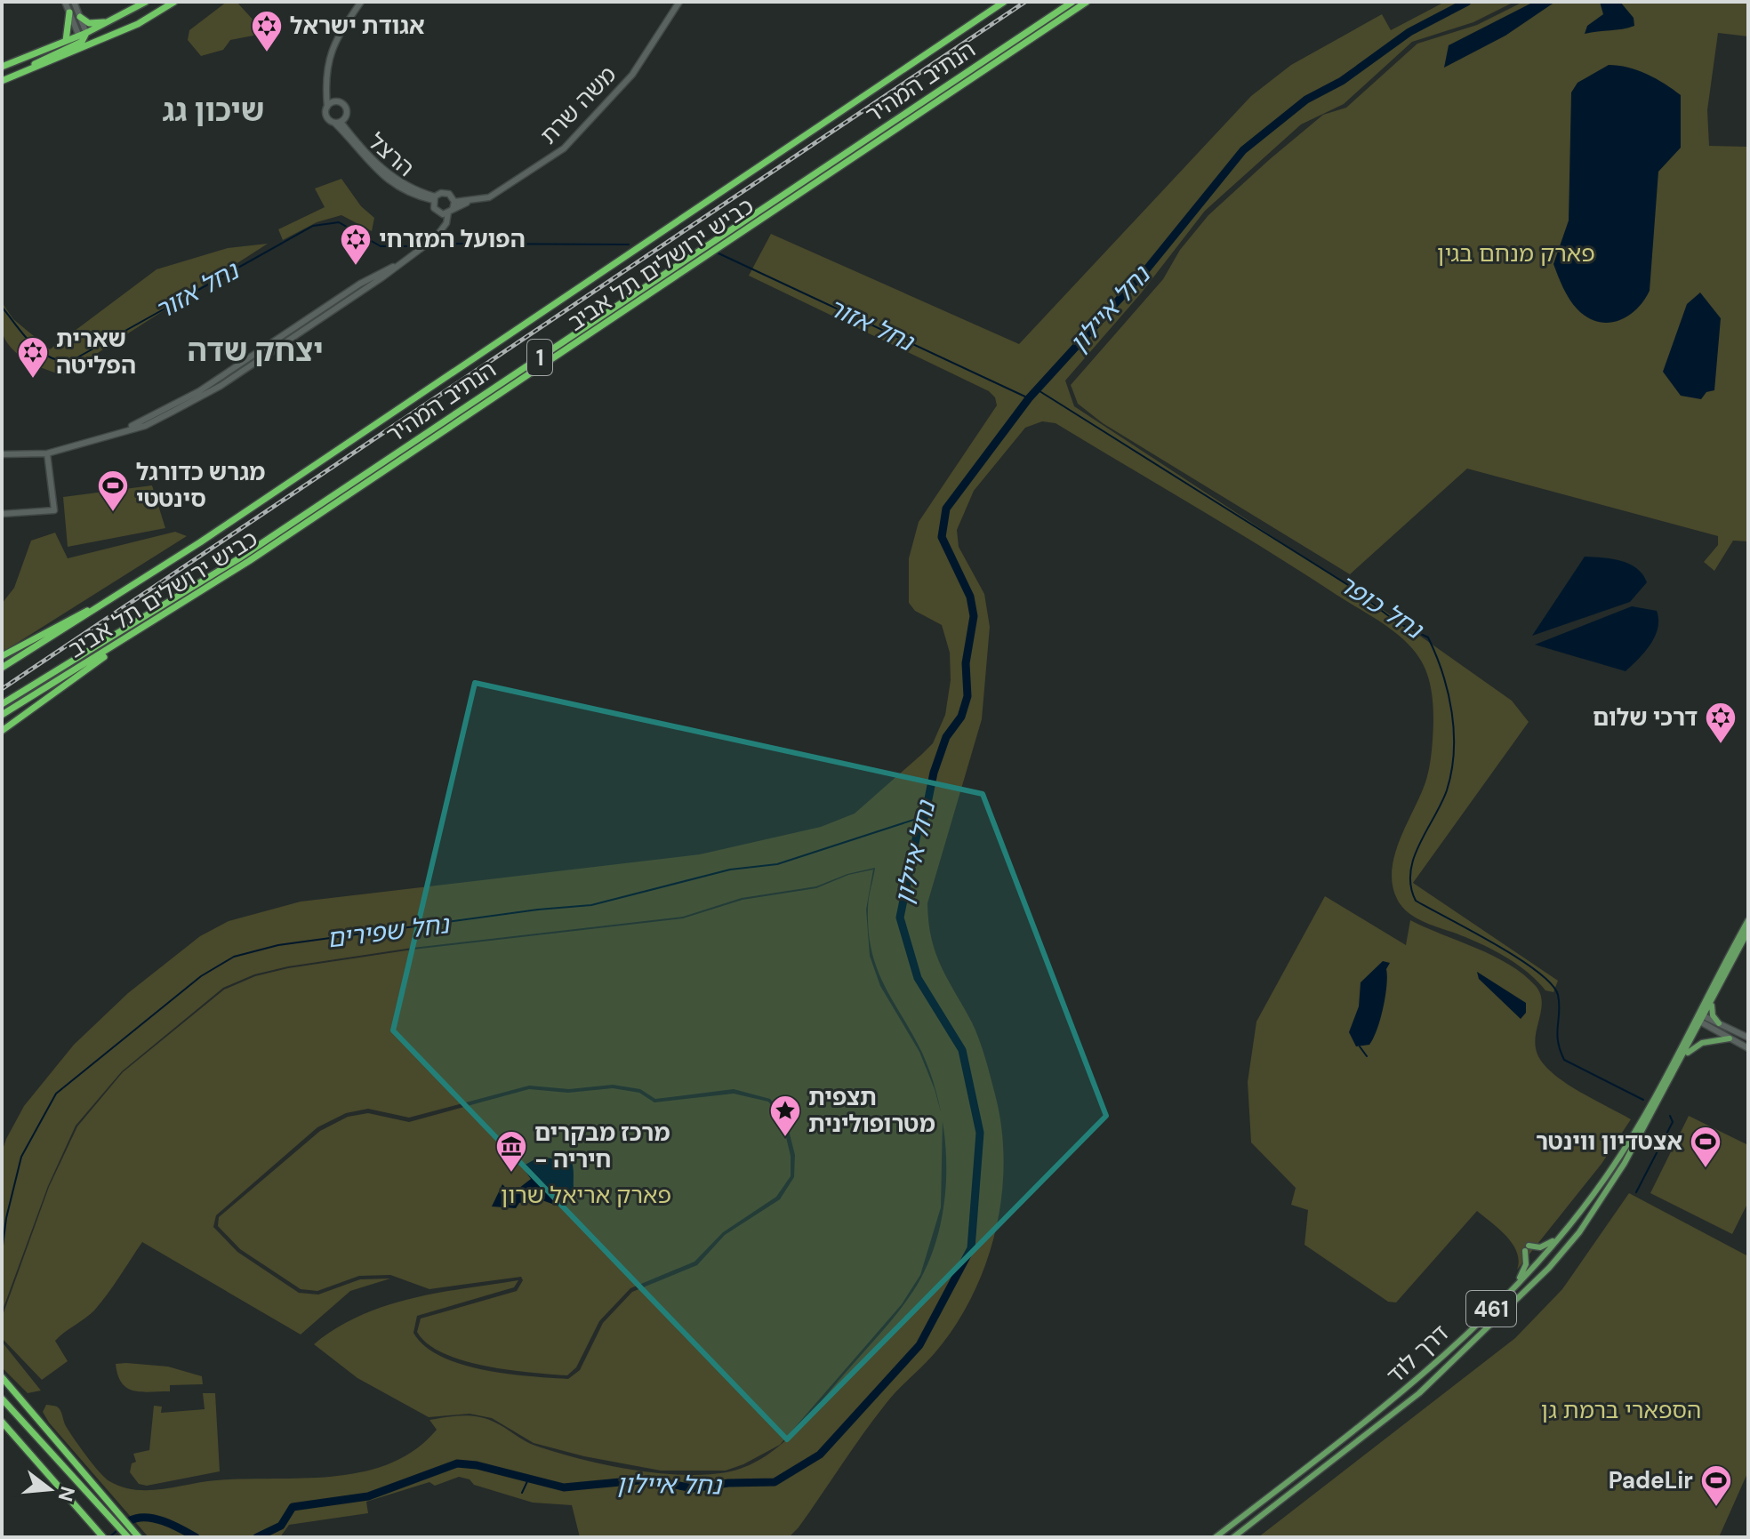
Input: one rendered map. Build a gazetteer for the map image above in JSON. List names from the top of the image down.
{
  "streets": {
    "highway": ["הנתיב המהיר", "כביש ירושלים תל אביב", "1"],
    "main road": ["461", "דרך לוד"],
    "street": ["משה שרת", "הרצל"]
  },
  "crossings": [
    ["משה שרת", "הרצל"],
    ["461", "דרך לוד"]
  ],
  "districts": ["שיכון גג", "יצחק שדה"],
  "water": [
    "נחל אזור",
    "נחל איילון",
    "נחל כופר",
    "נחל שפירים"
  ],
  "parks": ["פארק מנחם בגין", "פארק אריאל שרון", "הספארי ברמת גן"],
  "places": {
    "synagogue": [
      "אגודת ישראל",
      "הפועל המזרחי",
      "שארית הפליטה",
      "דרכי שלום"
    ],
    "sports": ["מגרש כדורגל סינטטי", "אצטדיון ווינטר", "PadeLir"],
    "place": ["תצפית מטרופולינית"],
    "museum": ["מרכז מבקרים - חיריה"]
  },
  "north": "right"
}
